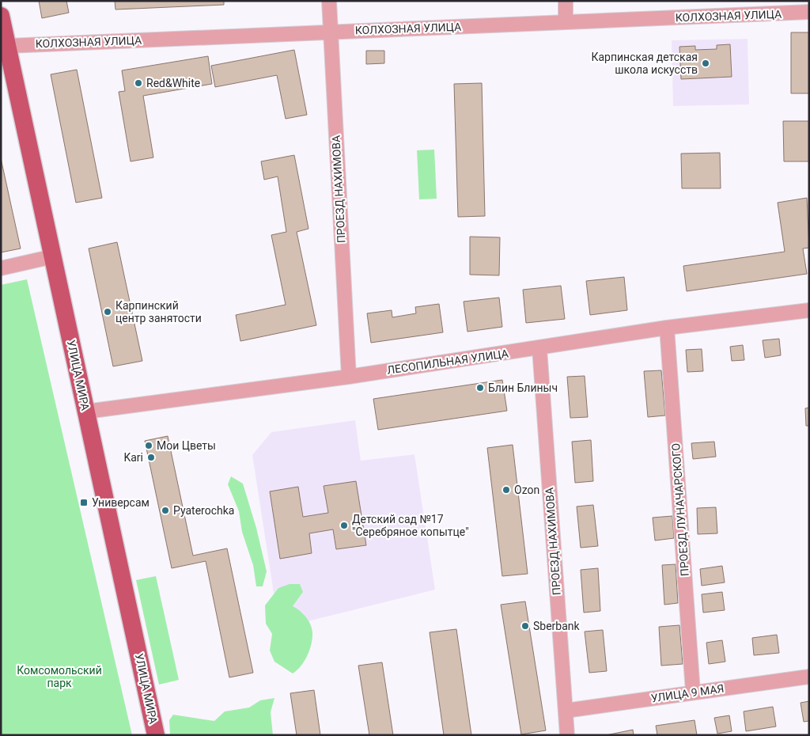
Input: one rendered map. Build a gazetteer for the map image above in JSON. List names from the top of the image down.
{
  "streets": {
    "main road": ["УЛИЦА МИРА"],
    "street": [
      "КОЛХОЗНАЯ УЛИЦА",
      "ПРОЕЗД НАХИМОВА",
      "ЛЕСОПИЛЬНАЯ УЛИЦА",
      "ПРОЕЗД ЛУНАЧАРСКОГО",
      "УЛИЦА 9 МАЯ"
    ]
  },
  "crossings": [
    ["КОЛХОЗНАЯ УЛИЦА", "ПРОЕЗД НАХИМОВА"],
    ["КОЛХОЗНАЯ УЛИЦА", "УЛИЦА МИРА"],
    ["ПРОЕЗД НАХИМОВА", "ЛЕСОПИЛЬНАЯ УЛИЦА"],
    ["ПРОЕЗД НАХИМОВА", "УЛИЦА 9 МАЯ"],
    ["ЛЕСОПИЛЬНАЯ УЛИЦА", "УЛИЦА МИРА"],
    ["ЛЕСОПИЛЬНАЯ УЛИЦА", "ПРОЕЗД ЛУНАЧАРСКОГО"],
    ["ПРОЕЗД ЛУНАЧАРСКОГО", "УЛИЦА 9 МАЯ"]
  ],
  "parks": ["Комсомольский парк"],
  "places": {
    "other": [
      "Карпинская детская школа искусств",
      "Red&White",
      "Карпинский центр занятости",
      "Блин Блиныч",
      "Мои Цветы",
      "Kari",
      "Ozon",
      "Pyaterochka",
      "Детский сад №17 \"Серебряное копытце\"",
      "Sberbank"
    ],
    "transit": ["Универсам"]
  }
}
